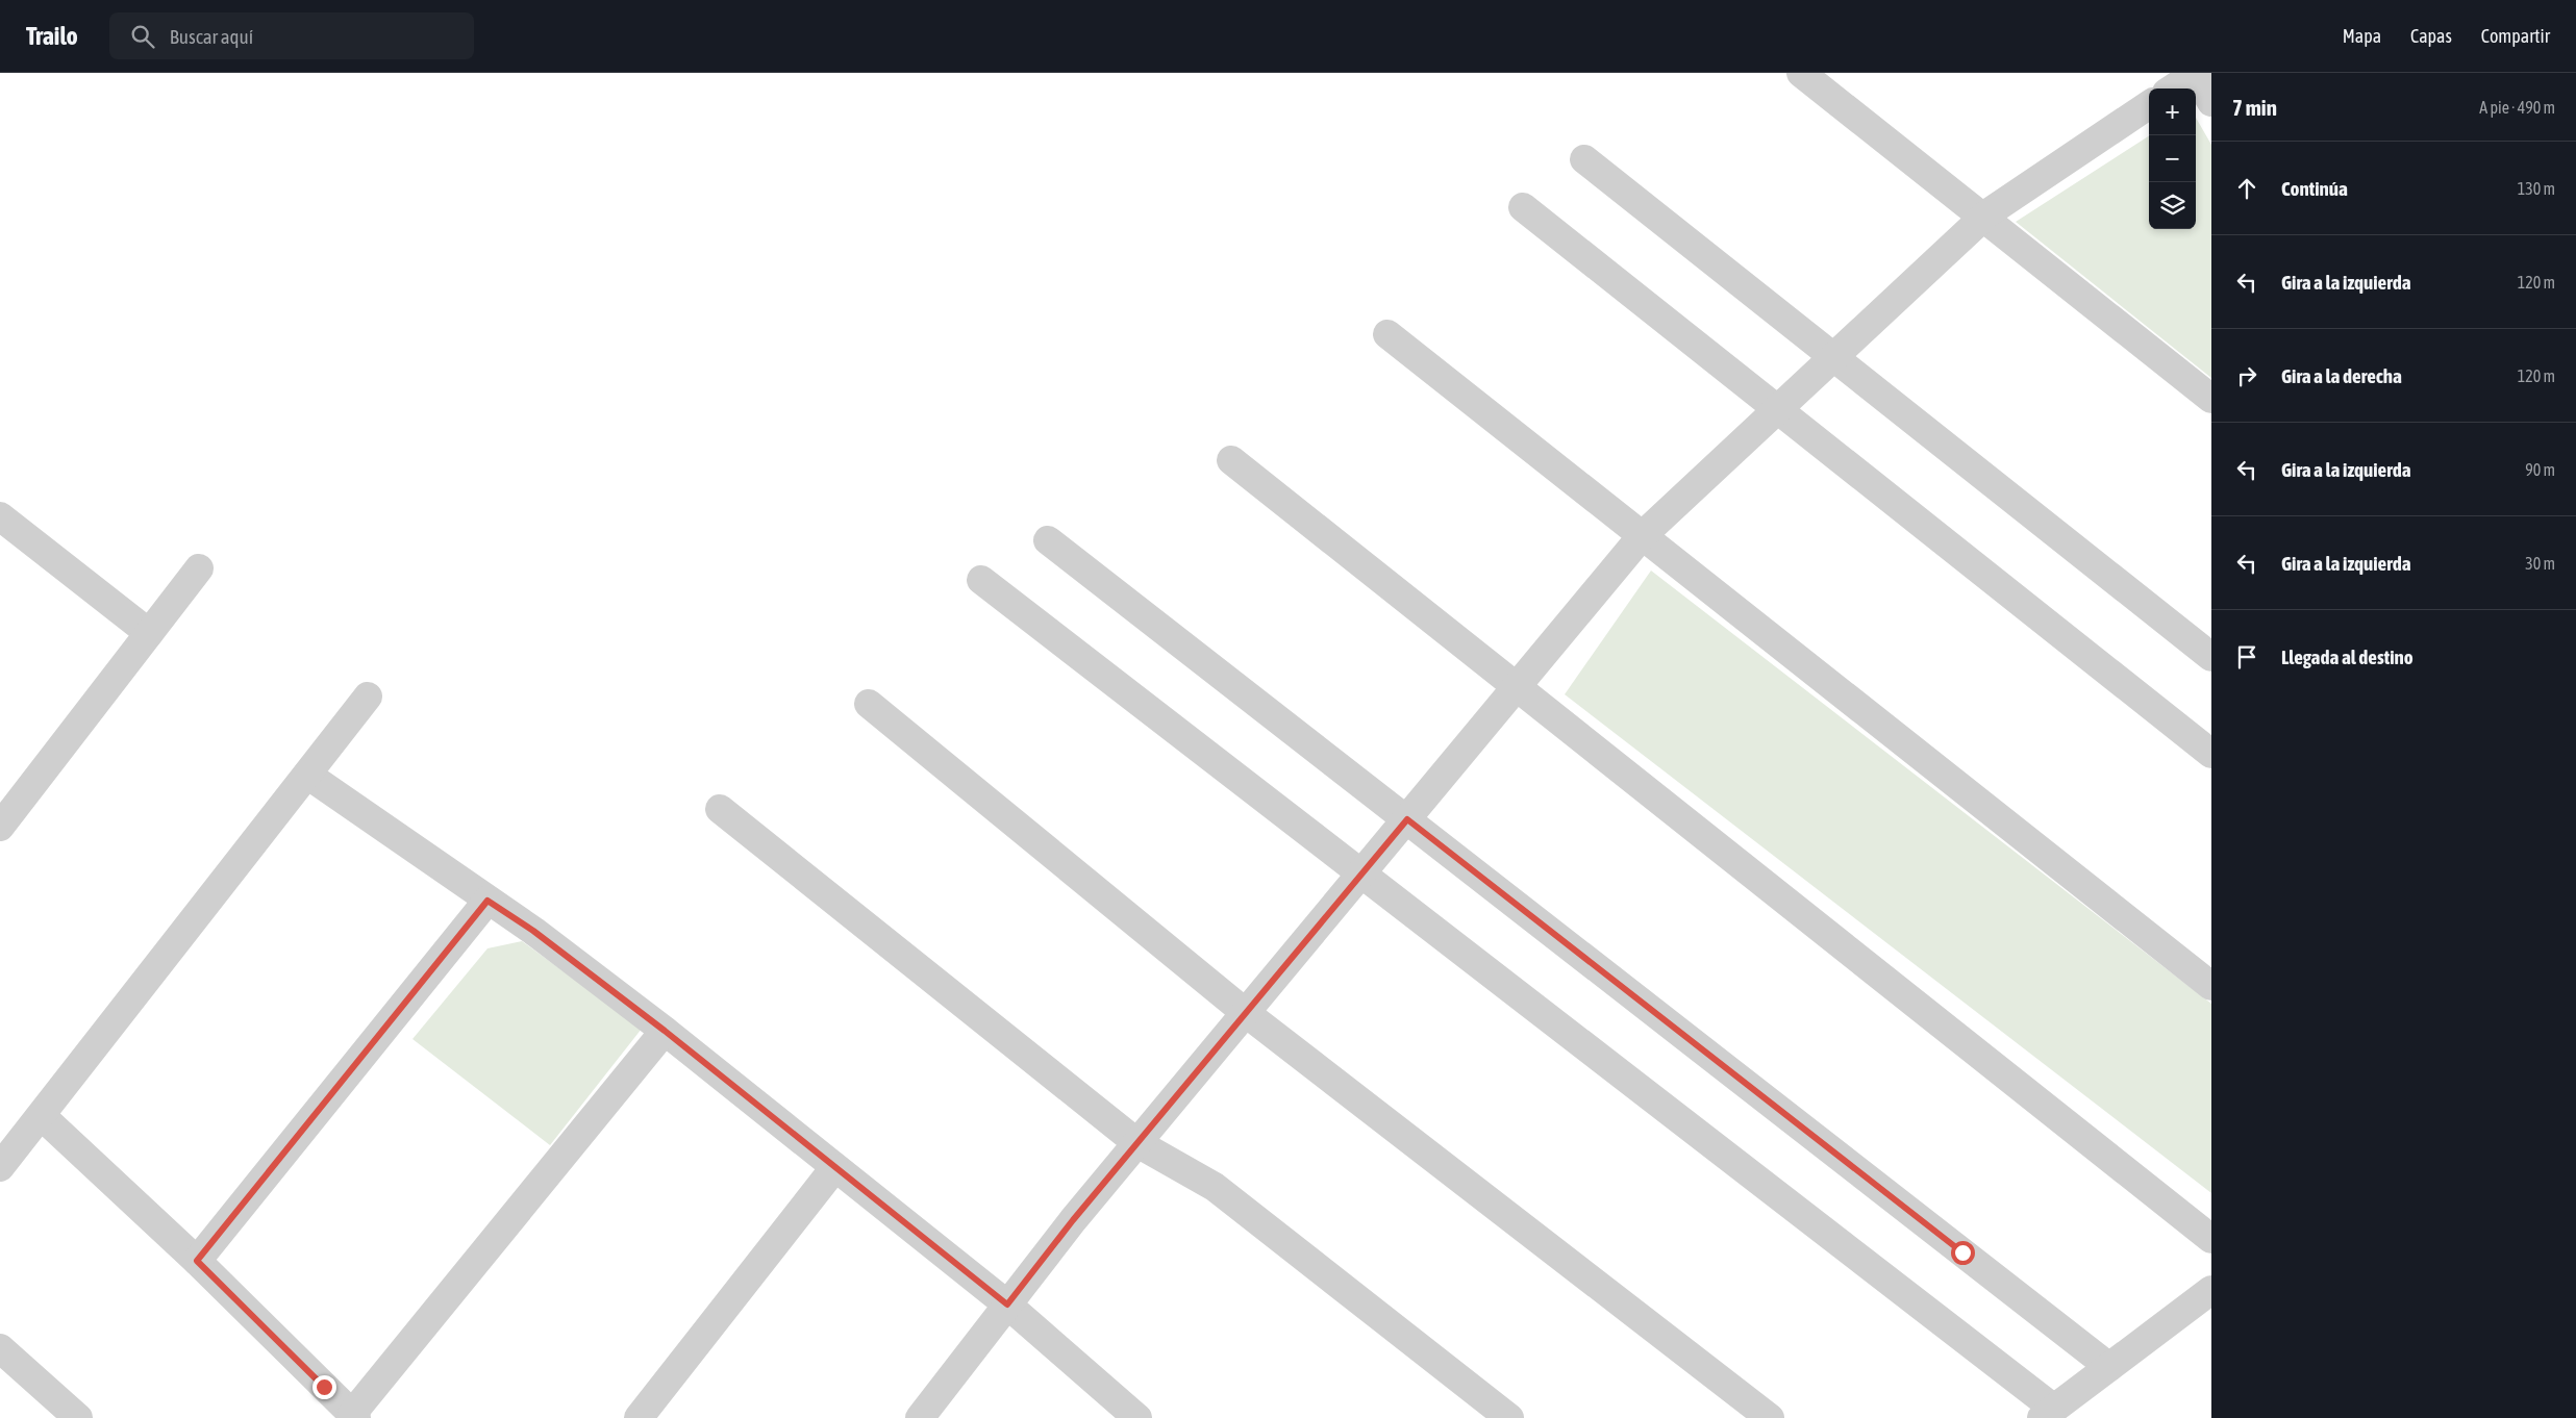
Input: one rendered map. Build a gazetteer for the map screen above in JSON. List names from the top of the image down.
{
  "page": {
    "header": "Trailo",
    "search": "Buscar aquí",
    "nav": ["Mapa", "Capas", "Compartir"],
    "heading": ["7 min", "A pie · 490 m"],
    "map_buttons": ["+", "−"],
    "list": [
      ["Continúa", "130 m"],
      ["Gira a la izquierda", "120 m"],
      ["Gira a la derecha", "120 m"],
      ["Gira a la izquierda", "90 m"],
      ["Gira a la izquierda", "30 m"],
      "Llegada al destino"
    ]
  }
}
